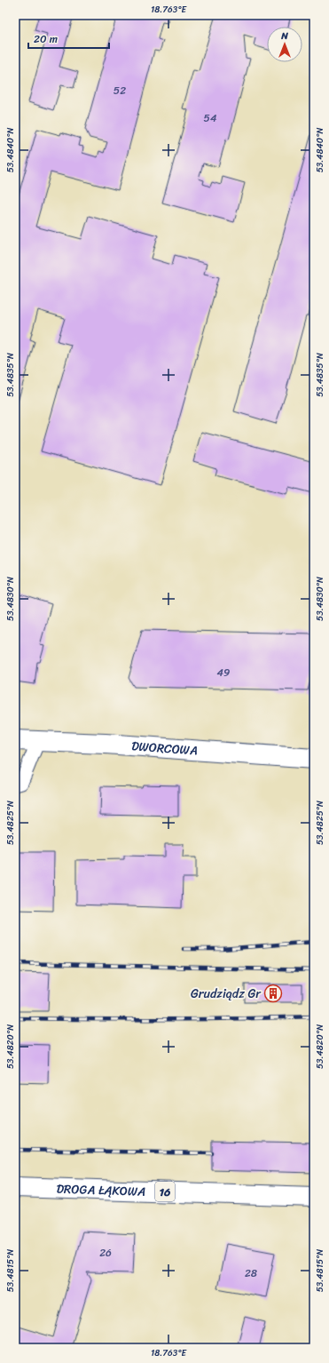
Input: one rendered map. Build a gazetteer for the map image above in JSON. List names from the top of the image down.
{
  "streets": {
    "street": ["DWORCOWA", "DROGA ŁĄKOWA", "16"]
  },
  "places": {
    "building": ["Grudziądz Gr"]
  },
  "house_numbers": [
    "52",
    "54",
    "49",
    "26",
    "28"
  ],
  "scale_bar": "20 m",
  "north": "top",
  "coordinates": [
    "18.763°E",
    "53.4840°N",
    "53.4835°N",
    "53.4830°N",
    "53.4825°N",
    "53.4820°N",
    "53.4815°N"
  ]
}
